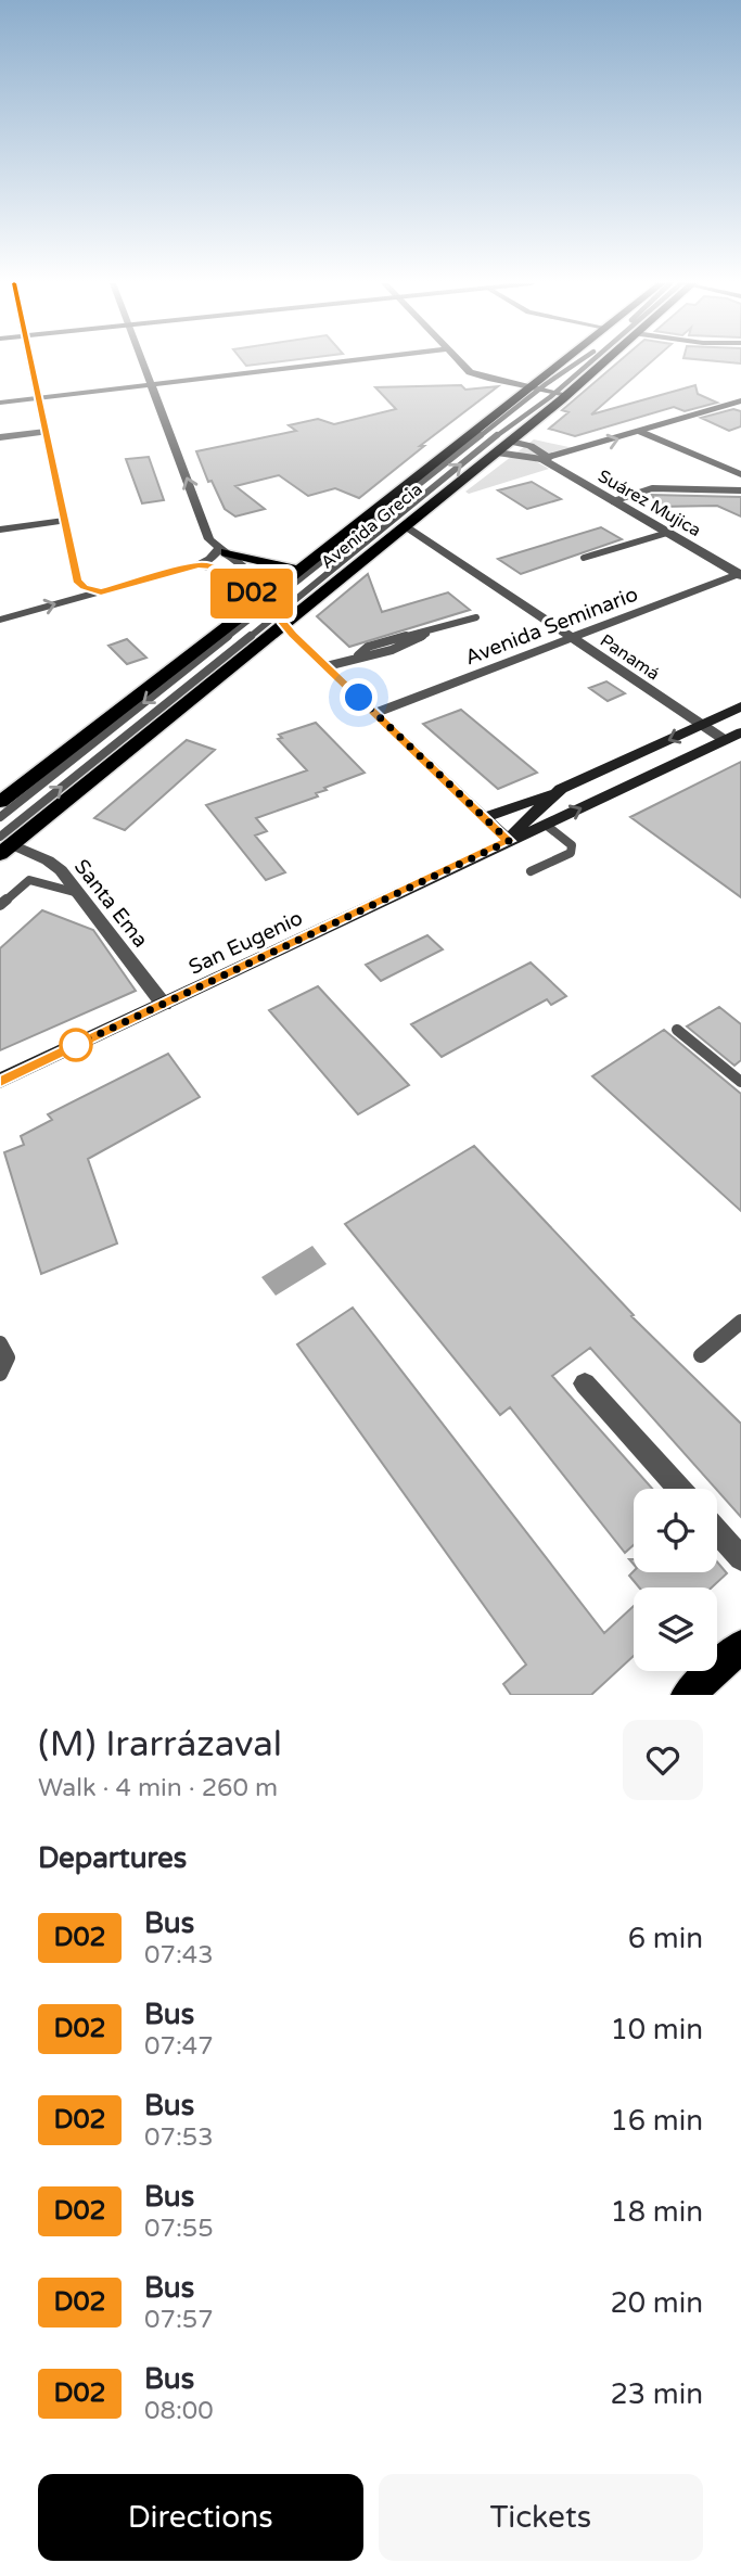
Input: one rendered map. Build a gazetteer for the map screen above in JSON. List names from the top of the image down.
{
  "streets": {
    "main road": ["Avenida Grecia", "San Eugenio"],
    "street": [
      "Suárez Mujica",
      "Avenida Seminario",
      "Panamá",
      "Santa Ema"
    ]
  },
  "crossings": [
    ["Suárez Mujica", "Avenida Seminario"],
    ["Avenida Grecia", "Panamá"],
    ["Avenida Grecia", "Santa Ema"],
    ["Avenida Seminario", "Panamá"],
    ["Panamá", "San Eugenio"],
    ["Santa Ema", "San Eugenio"]
  ],
  "lines": ["bus line D02"],
  "page": {
    "on_map": "D02",
    "heading": [
      ["(M) Irarrázaval", "Walk · 4 min · 260 m"],
      "Departures"
    ],
    "list": [
      {
        "mark": "D02",
        "name": "Bus",
        "note": "07:43",
        "value": "6 min"
      },
      {
        "mark": "D02",
        "name": "Bus",
        "note": "07:47",
        "value": "10 min"
      },
      {
        "mark": "D02",
        "name": "Bus",
        "note": "07:53",
        "value": "16 min"
      },
      {
        "mark": "D02",
        "name": "Bus",
        "note": "07:55",
        "value": "18 min"
      },
      {
        "mark": "D02",
        "name": "Bus",
        "note": "07:57",
        "value": "20 min"
      },
      {
        "mark": "D02",
        "name": "Bus",
        "note": "08:00",
        "value": "23 min"
      }
    ],
    "buttons": ["Directions", "Tickets"]
  }
}
